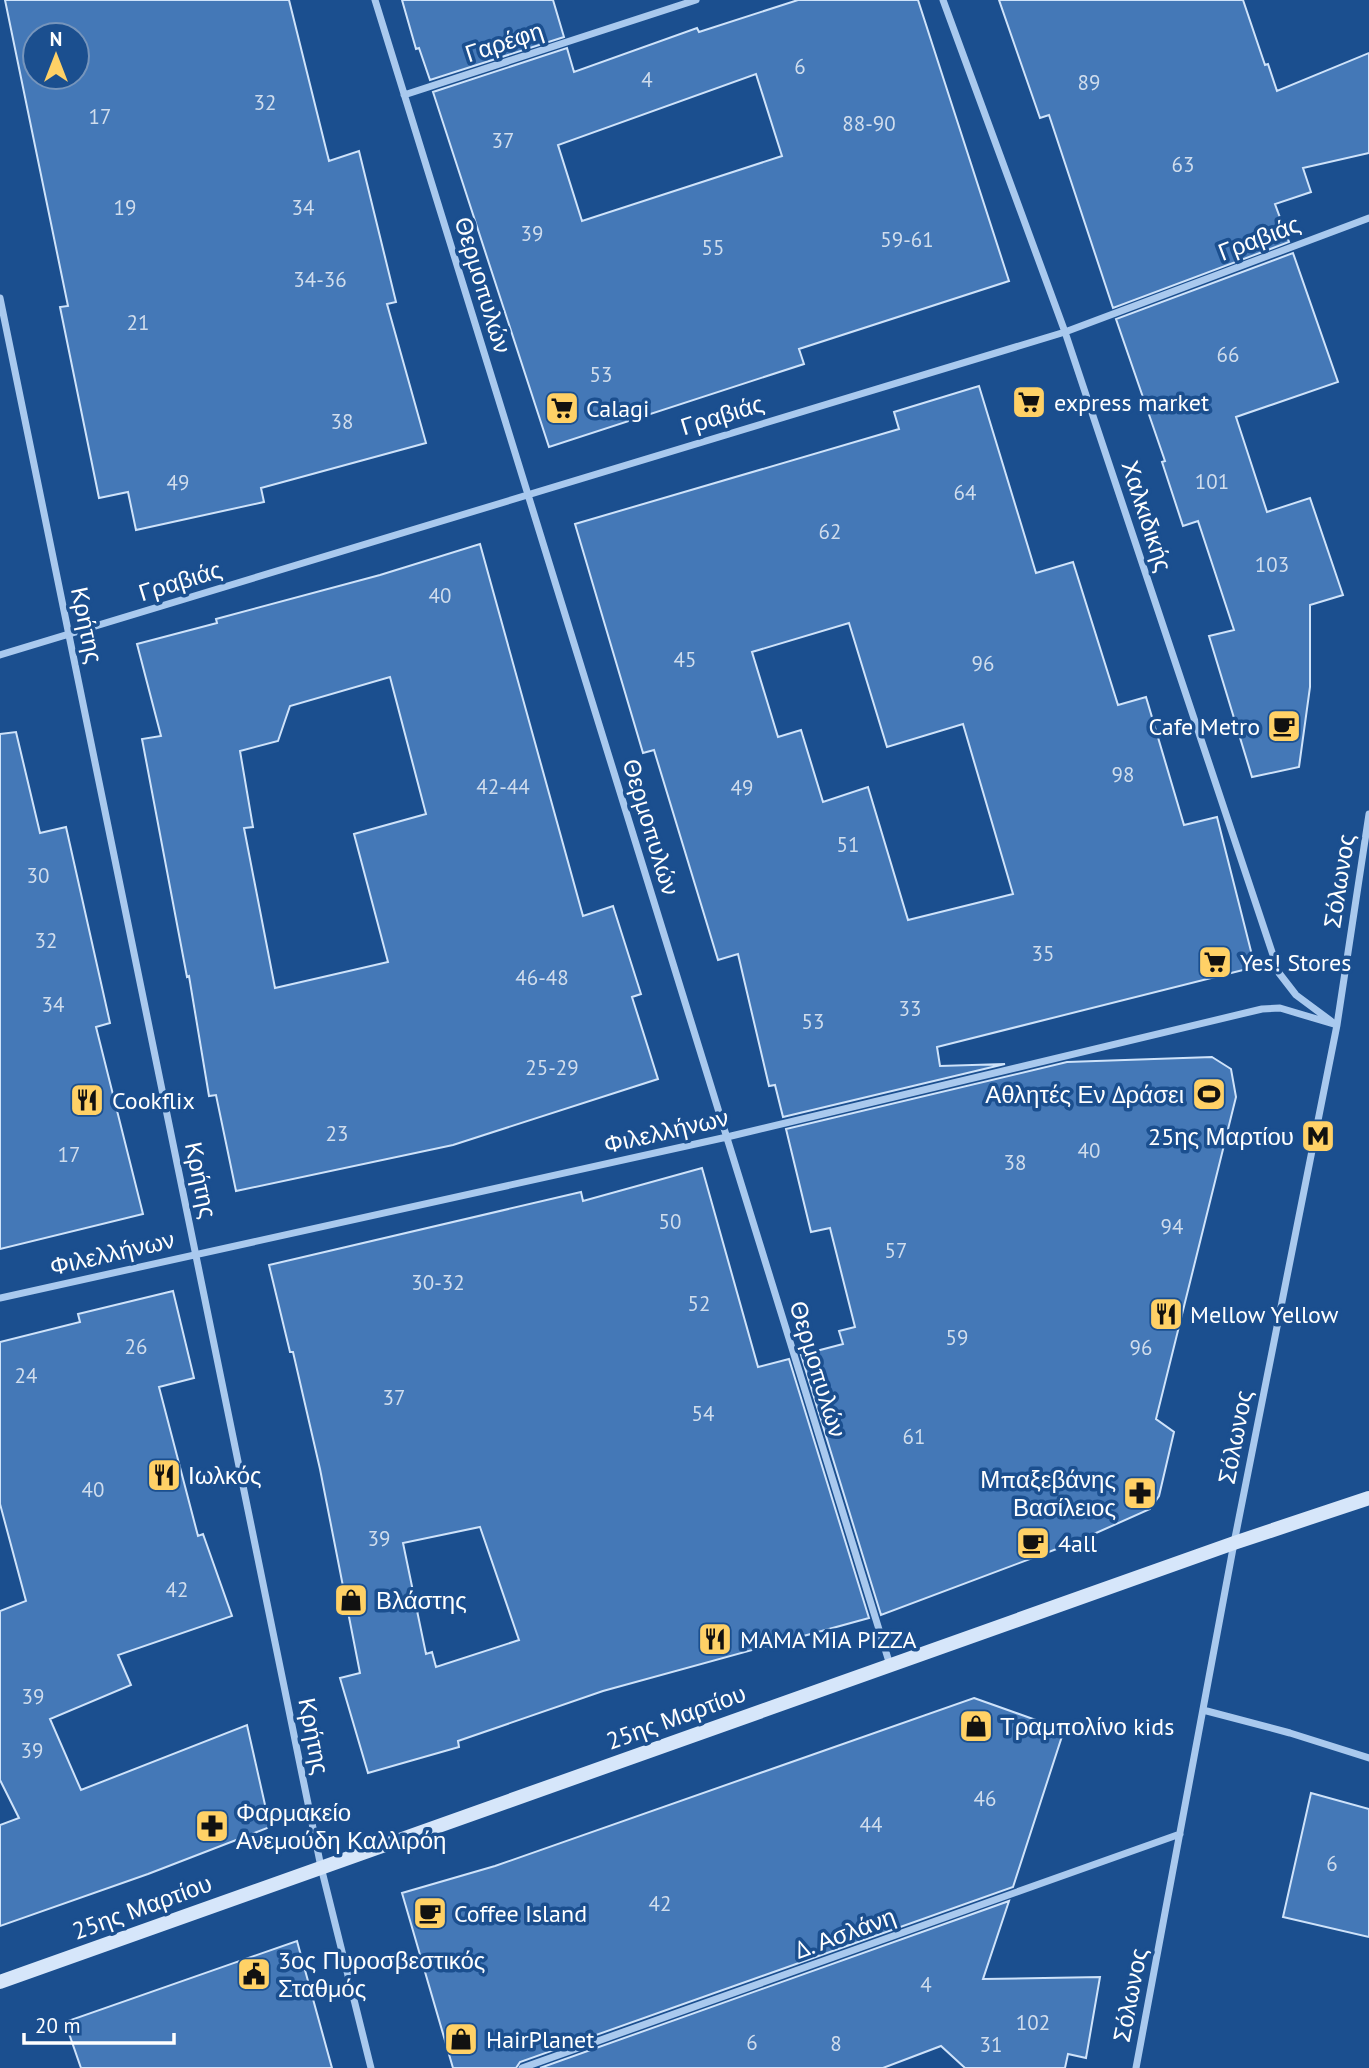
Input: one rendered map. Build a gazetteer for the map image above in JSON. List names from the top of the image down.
{
  "streets": {
    "main road": ["25ης Μαρτίου"],
    "street": [
      "Γαρέφη",
      "Γραβιάς",
      "Θερμοπυλών",
      "Χαλκιδικής",
      "Κρήτης",
      "Σόλωνος",
      "Φιλελλήνων",
      "Δ. Ασλάνη"
    ]
  },
  "crossings": [
    ["Γαρέφη", "Θερμοπυλών"],
    ["Γραβιάς", "Θερμοπυλών"],
    ["Γραβιάς", "Χαλκιδικής"],
    ["Γραβιάς", "Κρήτης"],
    ["Θερμοπυλών", "Φιλελλήνων"],
    ["Θερμοπυλών", "25ης Μαρτίου"],
    ["Χαλκιδικής", "Σόλωνος"],
    ["Χαλκιδικής", "Φιλελλήνων"],
    ["Κρήτης", "Φιλελλήνων"],
    ["Κρήτης", "25ης Μαρτίου"],
    ["Σόλωνος", "Φιλελλήνων"],
    ["Σόλωνος", "25ης Μαρτίου"],
    ["Σόλωνος", "Δ. Ασλάνη"]
  ],
  "places": {
    "supermarket": ["express market", "Calagi", "Yes! Stores"],
    "cafe": ["Cafe Metro", "4all", "Coffee Island"],
    "sports": ["Αθλητές Εν Δράσει"],
    "restaurant": [
      "Cookflix",
      "Mellow Yellow",
      "Ιωλκός",
      "MAMA MIA PIZZA"
    ],
    "metro station": ["25ης Μαρτίου"],
    "pharmacy": ["Μπαξεβάνης Βασίλειος", "Φαρμακείο Ανεμούδη Καλλιρόη"],
    "shop": ["Βλάστης", "Τραμπολίνο kids", "HairPlanet"],
    "public building": ["3ος Πυροσβεστικός Σταθμός"]
  },
  "house_numbers": [
    "6",
    "4",
    "89",
    "32",
    "17",
    "88-90",
    "37",
    "63",
    "19",
    "34",
    "39",
    "59-61",
    "55",
    "34-36",
    "21",
    "66",
    "53",
    "38",
    "101",
    "49",
    "64",
    "62",
    "103",
    "40",
    "45",
    "96",
    "98",
    "42-44",
    "49",
    "51",
    "30",
    "32",
    "35",
    "46-48",
    "34",
    "33",
    "53",
    "25-29",
    "23",
    "40",
    "17",
    "38",
    "50",
    "94",
    "57",
    "30-32",
    "52",
    "59",
    "26",
    "96",
    "24",
    "37",
    "54",
    "61",
    "40",
    "39",
    "42",
    "39",
    "39",
    "46",
    "44",
    "6",
    "42",
    "4",
    "102",
    "6",
    "8",
    "31"
  ],
  "scale_bar": "20 m",
  "north": "top"
}
